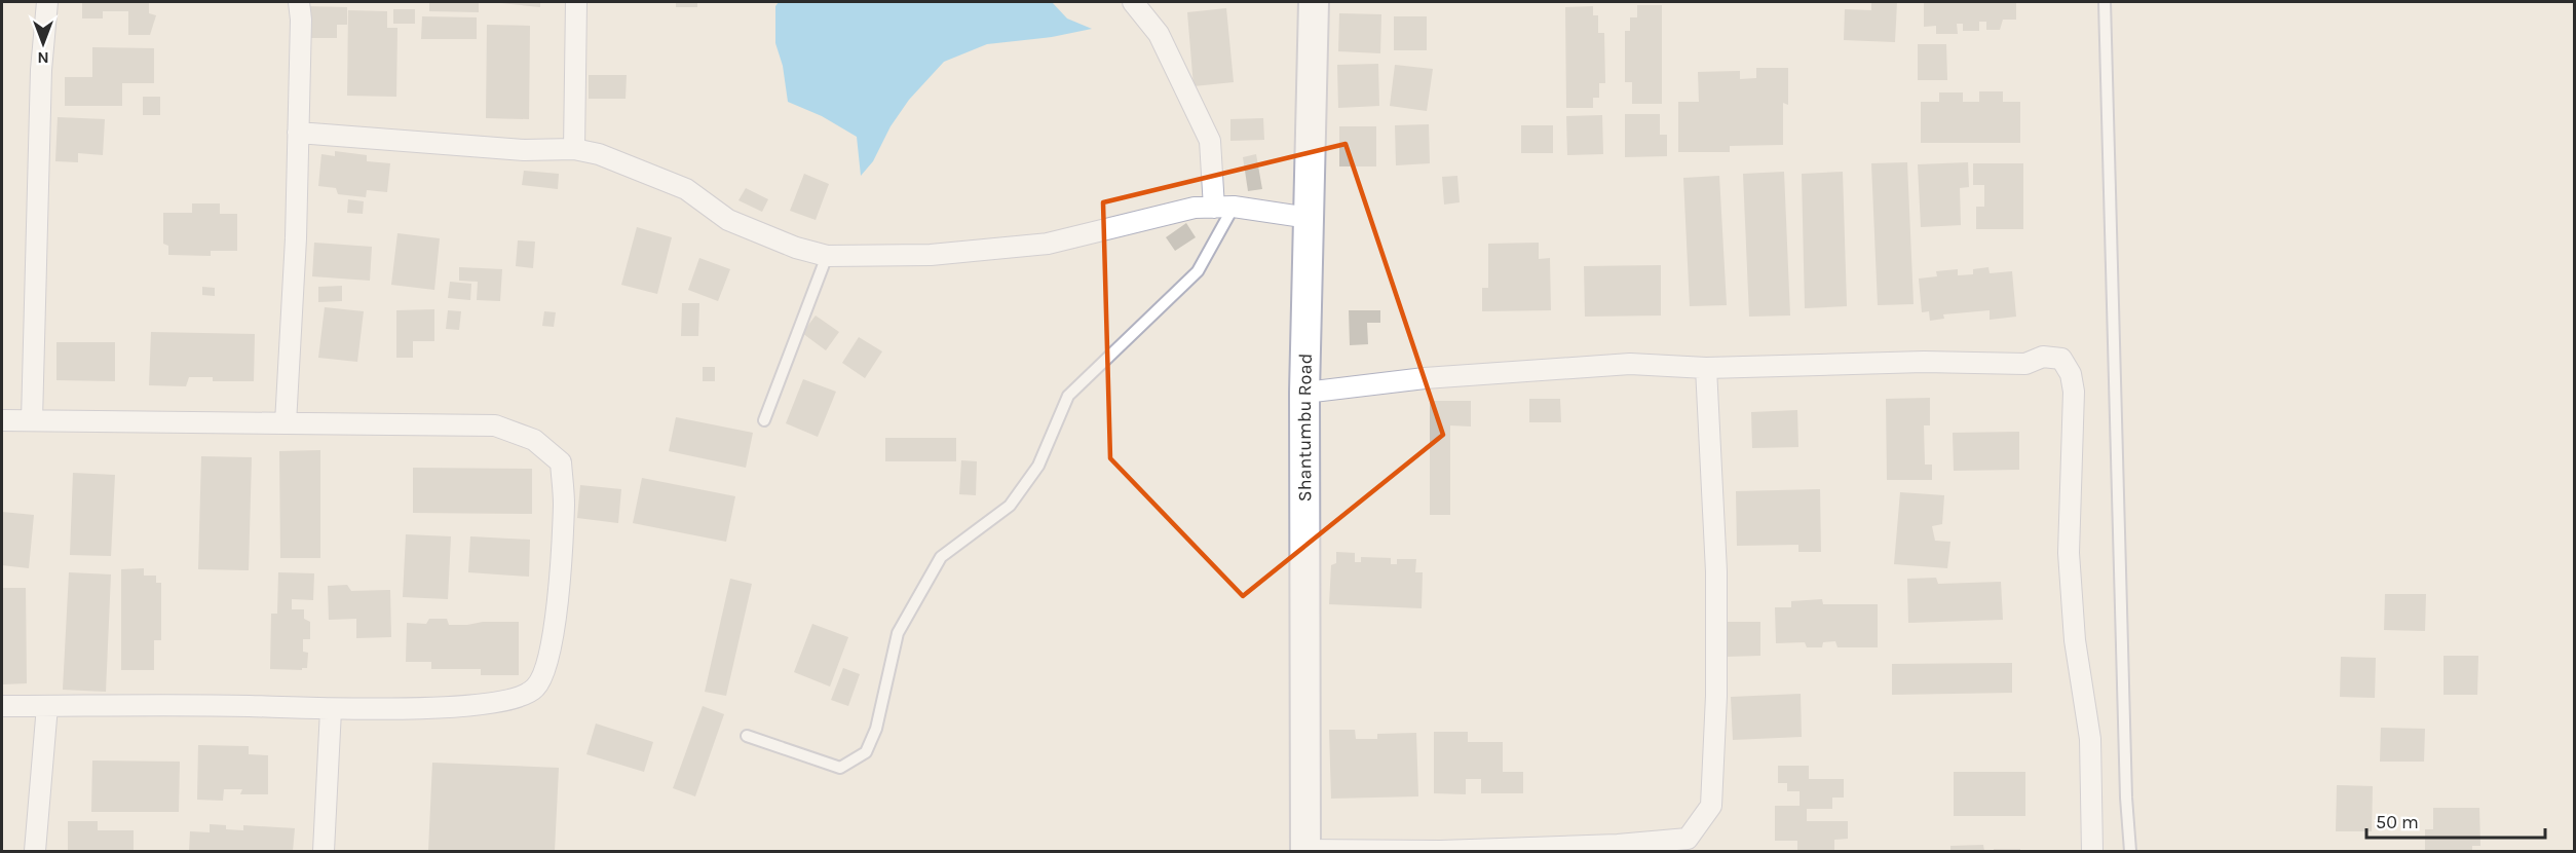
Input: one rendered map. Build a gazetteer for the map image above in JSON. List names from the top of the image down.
{
  "streets": {
    "street": ["Shantumbu Road"]
  },
  "scale_bar": "50 m",
  "north": "bottom"
}
